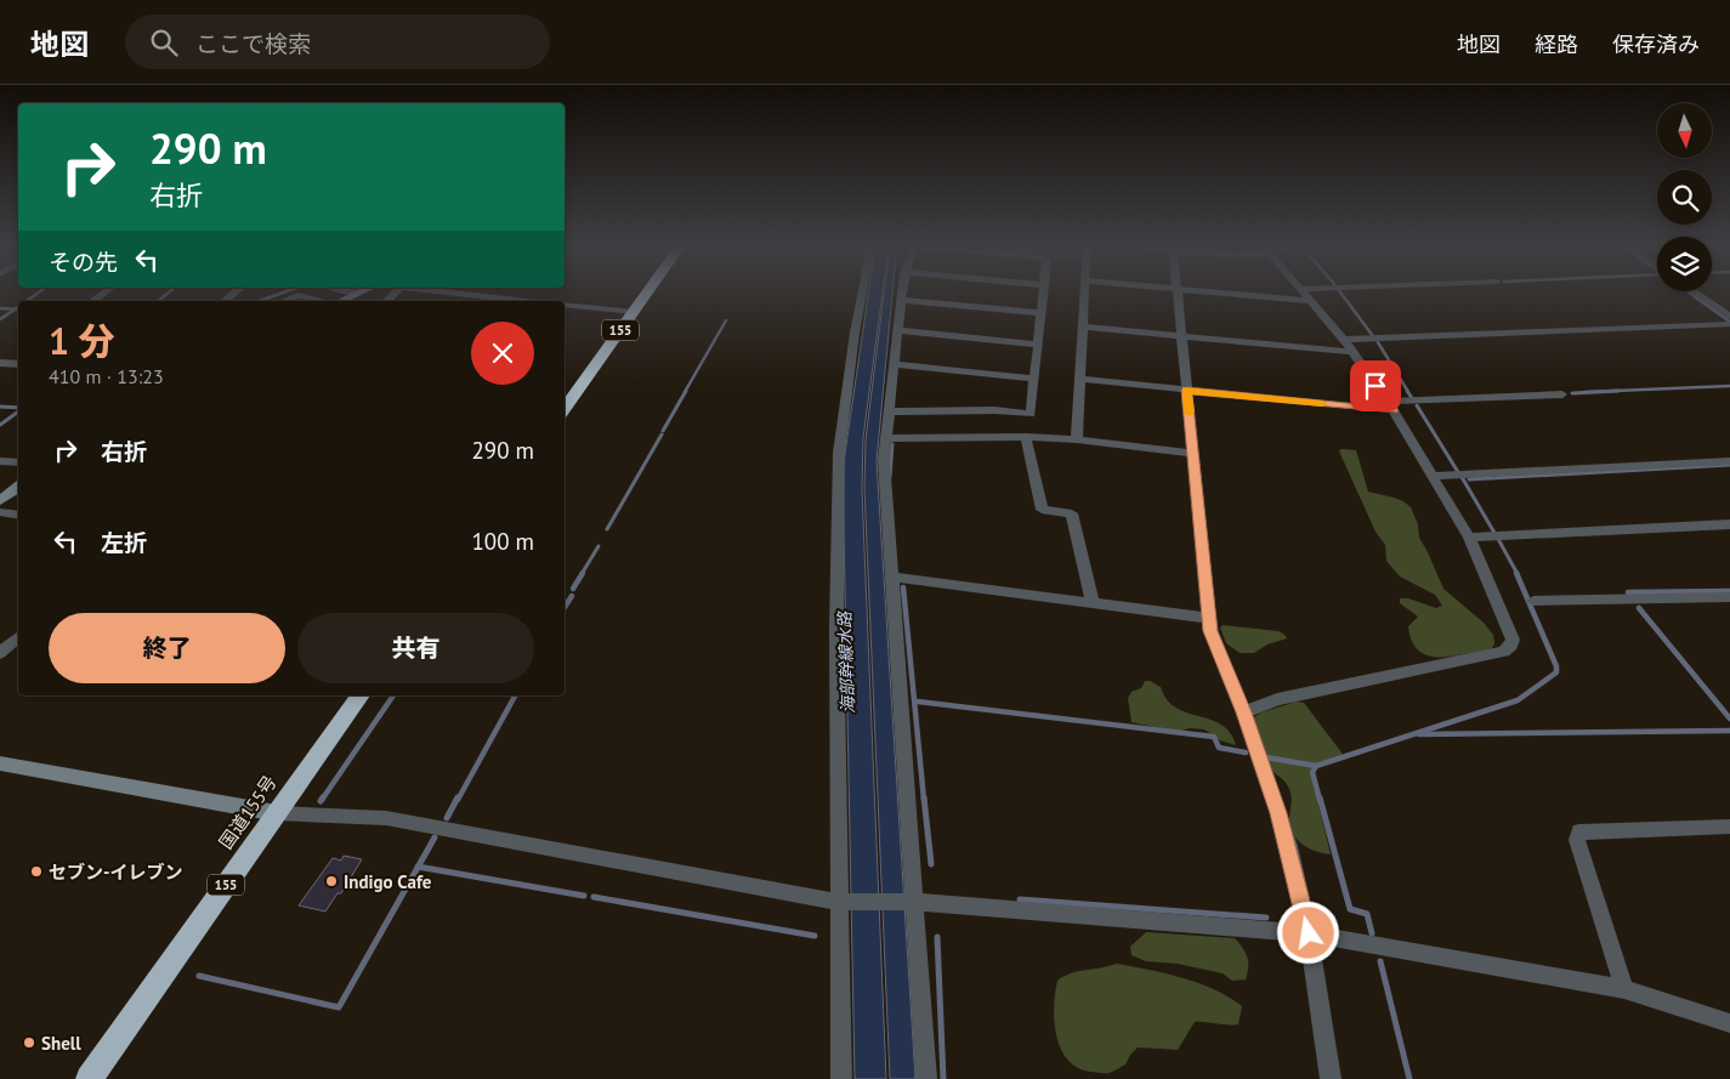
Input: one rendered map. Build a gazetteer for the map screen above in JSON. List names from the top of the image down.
{
  "streets": {
    "highway": ["155", "国道155号"]
  },
  "water": ["海部幹線水路"],
  "places": ["セブン-イレブン", "Indigo Cafe", "Shell"],
  "north": "bottom",
  "page": {
    "header": "地図",
    "search": "ここで検索",
    "nav": ["地図", "経路", "保存済み"],
    "turn": ["290 m", "右折"],
    "then": "その先",
    "heading": ["1 分", "410 m · 13:23"],
    "list": [
      {
        "name": "右折",
        "value": "290 m"
      },
      {
        "name": "左折",
        "value": "100 m"
      }
    ],
    "buttons": ["終了", "共有"]
  }
}
